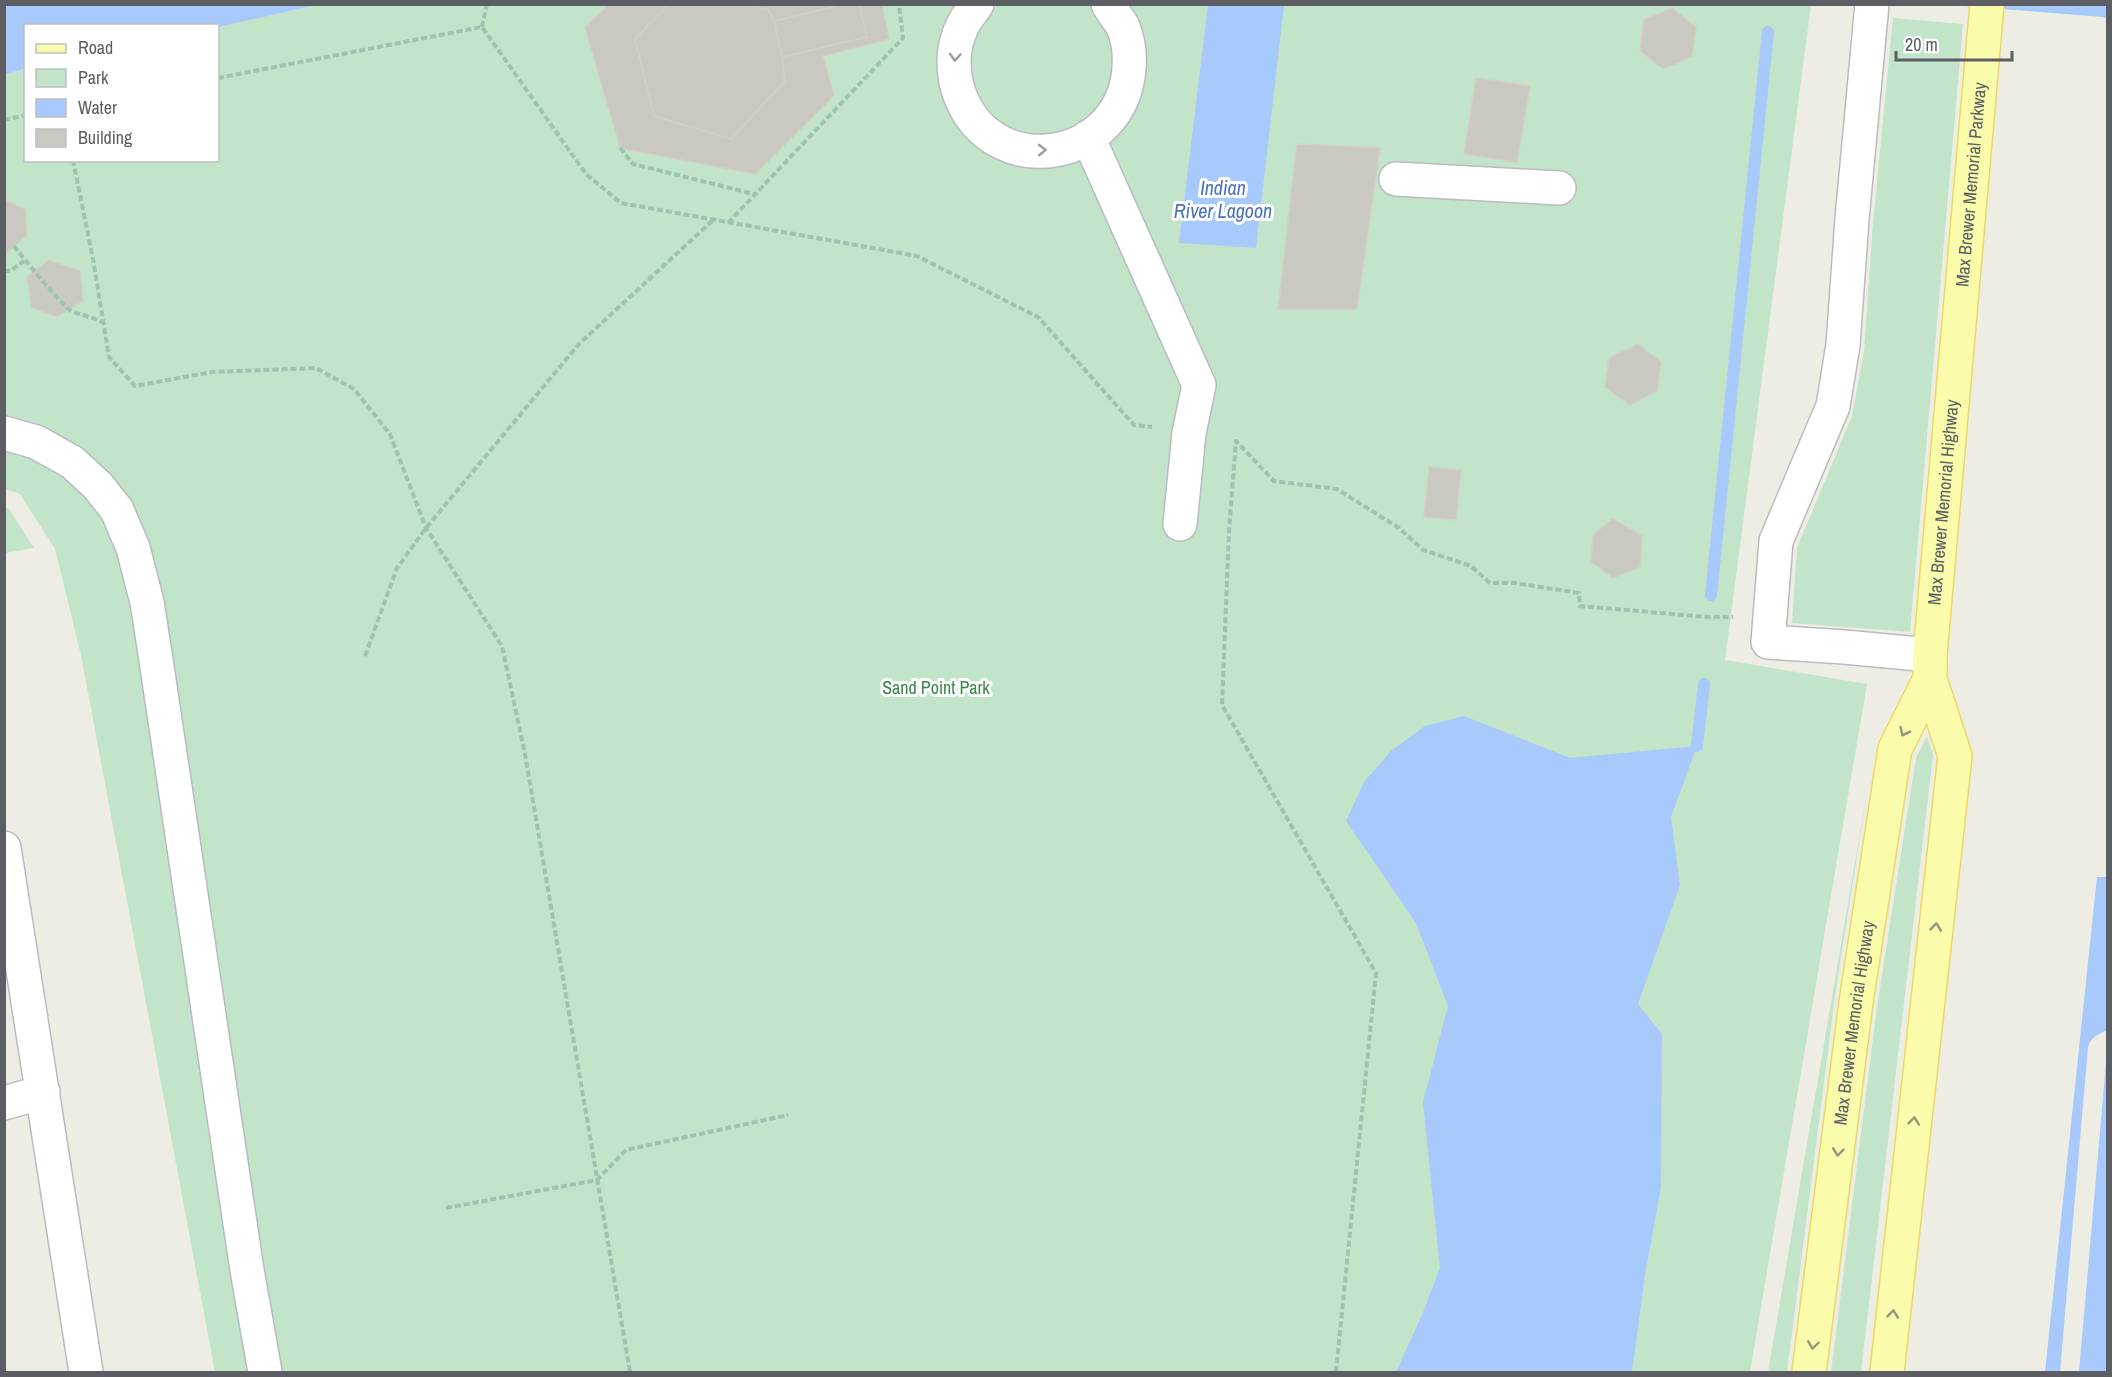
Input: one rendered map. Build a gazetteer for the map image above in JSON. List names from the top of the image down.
{
  "streets": {
    "main road": ["Max Brewer Memorial Parkway", "Max Brewer Memorial Highway"]
  },
  "crossings": [
    ["Max Brewer Memorial Parkway", "Max Brewer Memorial Highway"]
  ],
  "water": ["Indian River Lagoon"],
  "parks": ["Sand Point Park"],
  "legend": [
    "Road",
    "Park",
    "Water",
    "Building"
  ],
  "scale_bar": "20 m"
}
